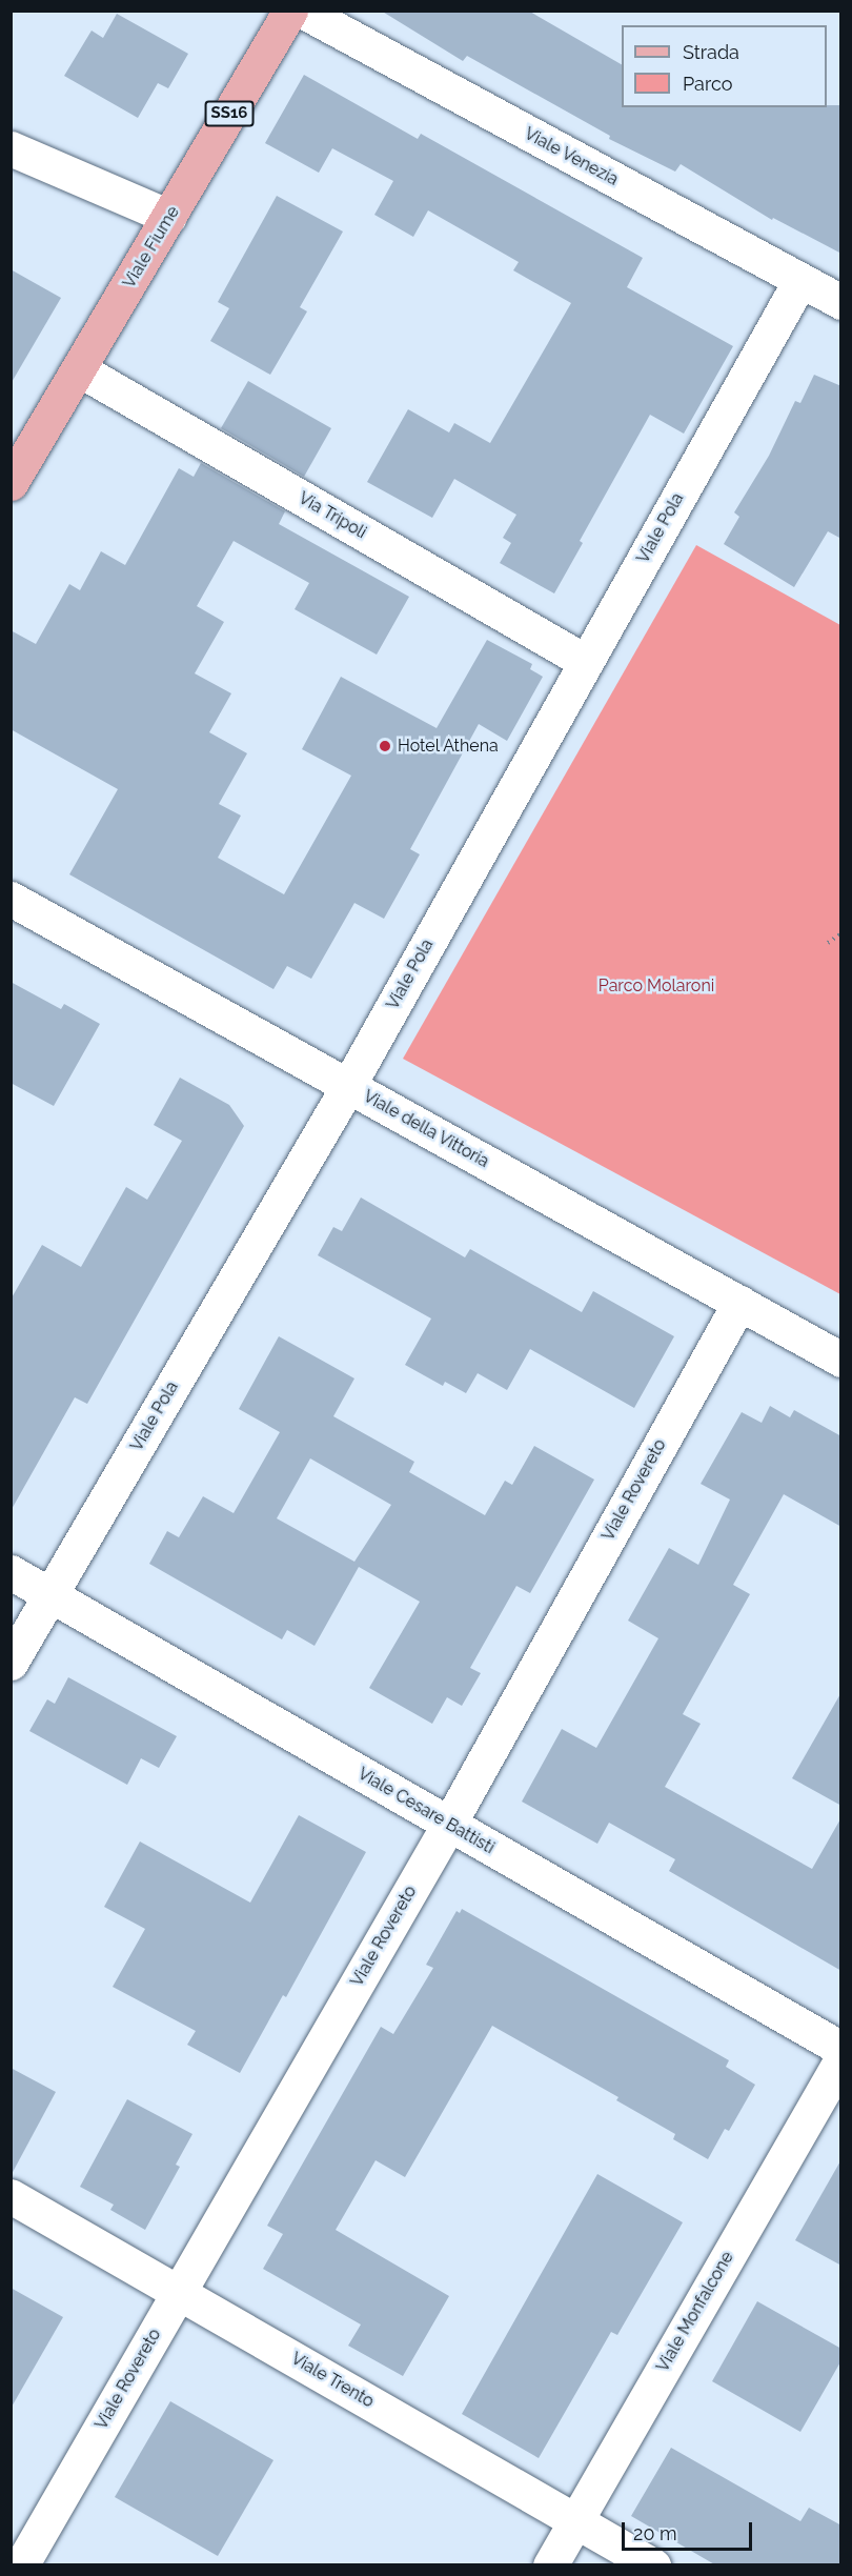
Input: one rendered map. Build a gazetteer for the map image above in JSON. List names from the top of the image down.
{
  "streets": {
    "main road": ["SS16", "Viale Fiume"],
    "street": [
      "Viale Venezia",
      "Via Tripoli",
      "Viale Pola",
      "Viale della Vittoria",
      "Viale Rovereto",
      "Viale Cesare Battisti",
      "Viale Monfalcone",
      "Viale Trento"
    ]
  },
  "crossings": [
    ["Viale Venezia", "Viale Pola"],
    ["Viale Fiume", "Via Tripoli"],
    ["Via Tripoli", "Viale Pola"],
    ["Viale Pola", "Viale della Vittoria"],
    ["Viale Pola", "Viale Cesare Battisti"],
    ["Viale della Vittoria", "Viale Rovereto"],
    ["Viale Rovereto", "Viale Cesare Battisti"],
    ["Viale Rovereto", "Viale Trento"],
    ["Viale Monfalcone", "Viale Trento"]
  ],
  "parks": ["Parco Molaroni"],
  "places": ["Hotel Athena"],
  "legend": ["Strada", "Parco"],
  "scale_bar": "20 m"
}
